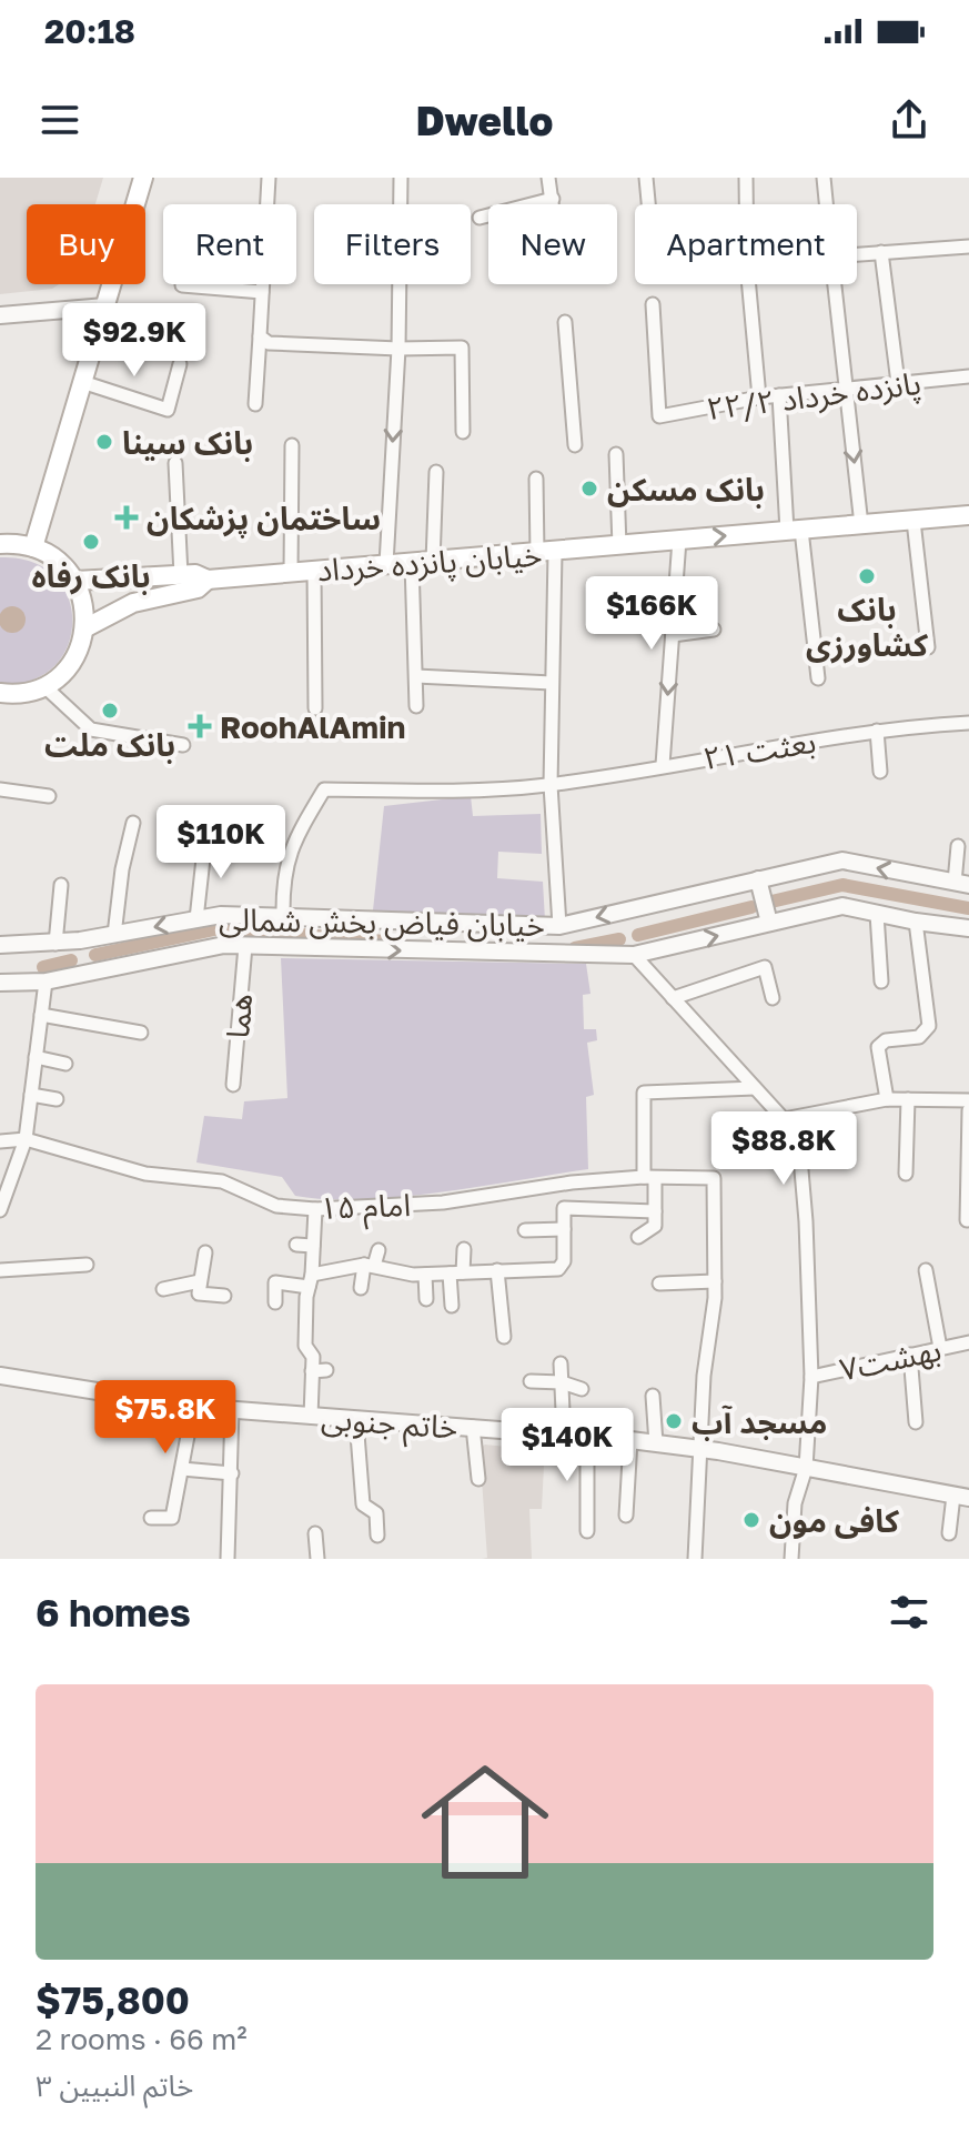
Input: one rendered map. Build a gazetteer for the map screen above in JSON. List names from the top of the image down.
{
  "streets": {
    "main road": ["خیابان پانزده خرداد"],
    "street": [
      "پانزده خرداد ۲۲/۲",
      "بعثت ۲۱",
      "خیابان فیاض بخش شمالی",
      "هما",
      "امام ۱۵",
      "بهشت۷",
      "خاتم جنوبی"
    ]
  },
  "crossings": [
    ["بعثت ۲۱", "خیابان فیاض بخش شمالی"],
    ["خیابان فیاض بخش شمالی", "هما"]
  ],
  "places": {
    "other": [
      "بانک سینا",
      "بانک مسکن",
      "بانک رفاه",
      "بانک کشاورزی",
      "بانک ملت",
      "مسجد آب",
      "کافی مون"
    ],
    "health": ["ساختمان پزشکان", "RoohAlAmin"]
  },
  "page": {
    "status": "20:18",
    "header": "Dwello",
    "chip": [
      "Buy",
      "Rent",
      "Filters",
      "New",
      "Apartment"
    ],
    "price": [
      "$92.9K",
      "$166K",
      "$110K",
      "$88.8K",
      "$75.8K",
      "$140K"
    ],
    "heading": "6 homes",
    "list": [
      {
        "name": "$75,800",
        "note": "2 rooms · 66 m² · خاتم النبیین ۳"
      }
    ]
  }
}
